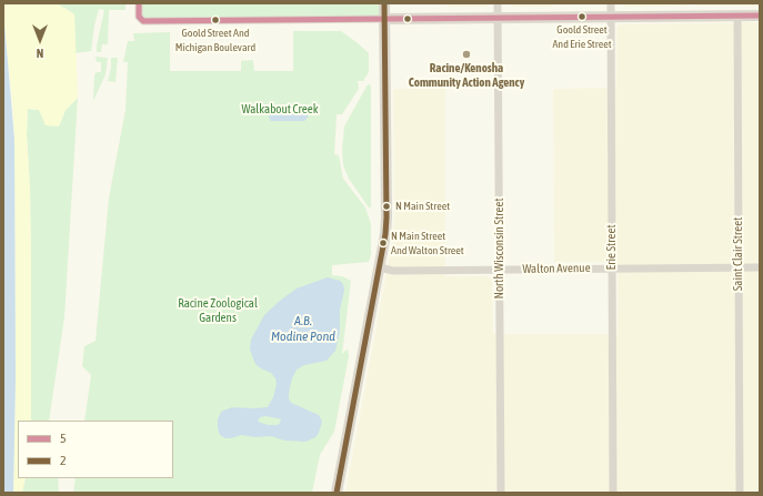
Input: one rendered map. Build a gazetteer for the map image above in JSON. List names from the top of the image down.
{
  "streets": {
    "street": [
      "Erie Street",
      "North Wisconsin Street",
      "Saint Clair Street",
      "Walton Avenue"
    ]
  },
  "crossings": [
    ["Erie Street", "Walton Avenue"],
    ["North Wisconsin Street", "Walton Avenue"],
    ["Saint Clair Street", "Walton Avenue"]
  ],
  "water": ["A.B. Modine Pond"],
  "parks": ["Walkabout Creek", "Racine Zoological Gardens"],
  "places": [
    "Goold Street And Erie Street",
    "Goold Street And Michigan Boulevard",
    "Racine/Kenosha Community Action Agency",
    "N Main Street",
    "N Main Street And Walton Street"
  ],
  "lines": ["transit line 5", "transit line 2"],
  "legend": ["5", "2"],
  "north": "bottom"
}
